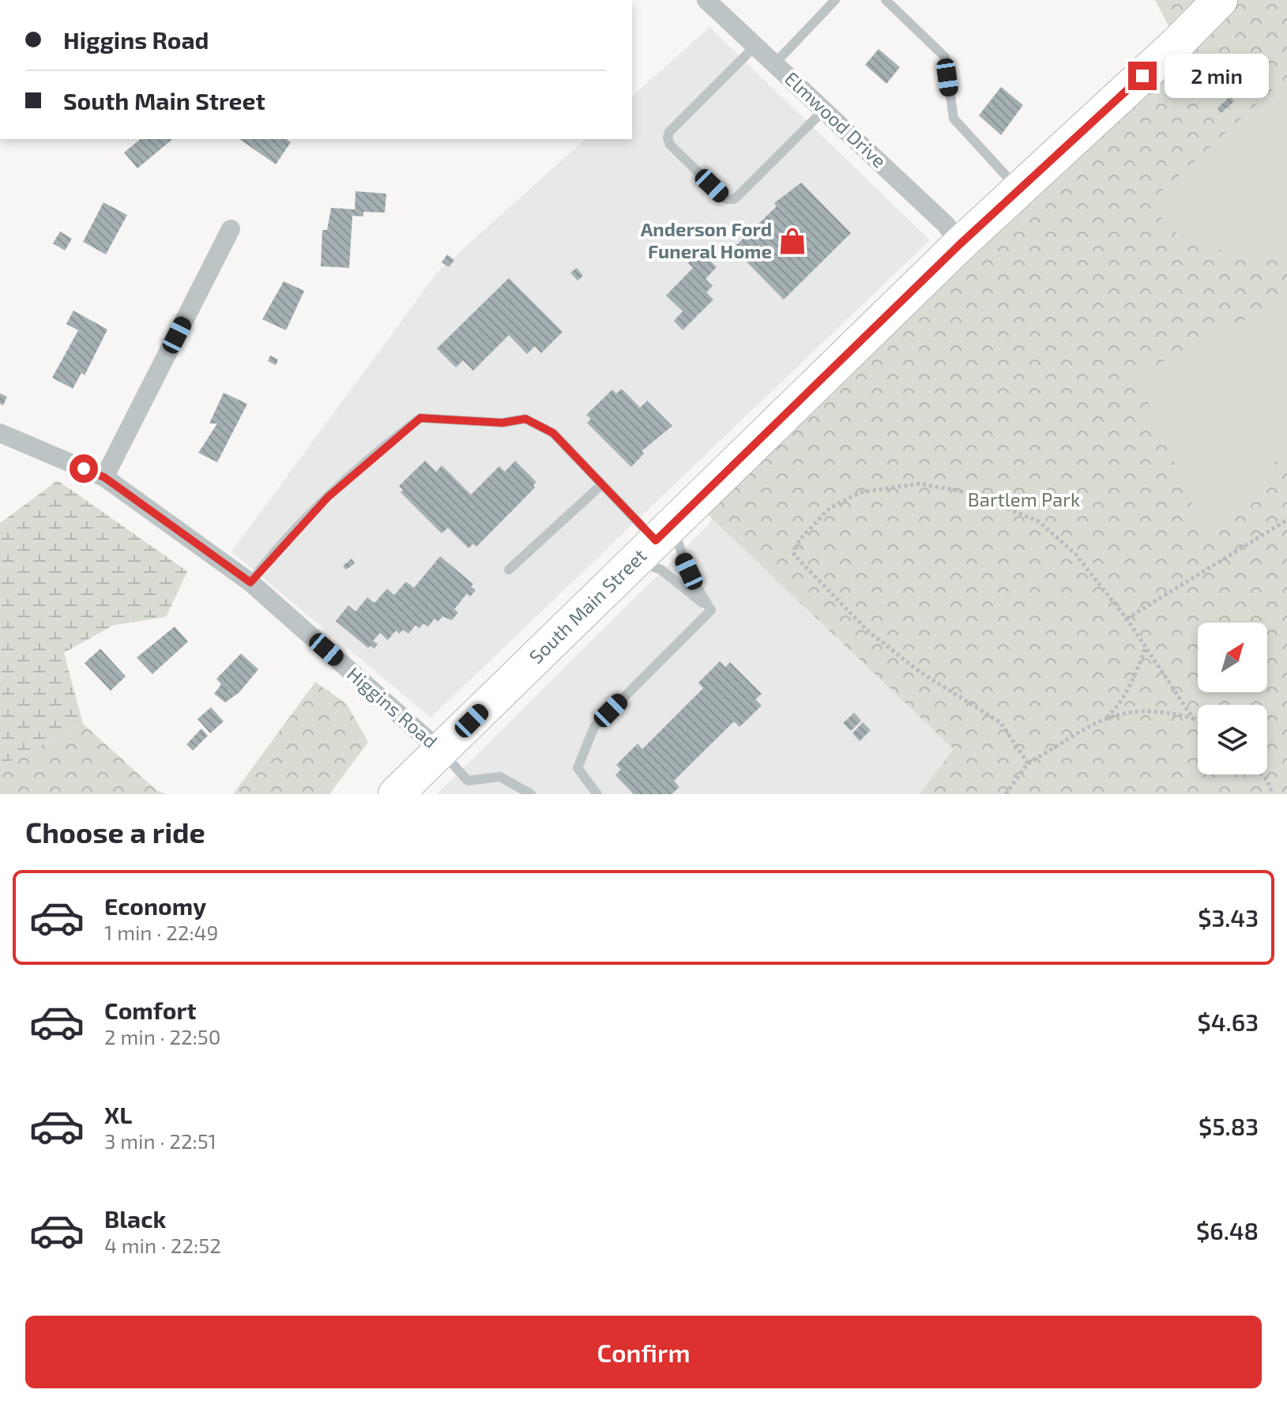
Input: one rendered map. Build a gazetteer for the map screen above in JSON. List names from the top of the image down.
{
  "streets": {
    "highway": ["South Main Street"],
    "street": ["Elmwood Drive", "Higgins Road"]
  },
  "crossings": [
    ["Elmwood Drive", "South Main Street"],
    ["South Main Street", "Higgins Road"]
  ],
  "parks": ["Bartlem Park"],
  "places": {
    "shop": ["Anderson Ford Funeral Home"]
  },
  "north": "top right",
  "page": {
    "banner": ["Higgins Road", "South Main Street"],
    "bubble": "2 min",
    "heading": "Choose a ride",
    "list": [
      {
        "name": "Economy",
        "note": "1 min · 22:49",
        "value": "$3.43"
      },
      {
        "name": "Comfort",
        "note": "2 min · 22:50",
        "value": "$4.63"
      },
      {
        "name": "XL",
        "note": "3 min · 22:51",
        "value": "$5.83"
      },
      {
        "name": "Black",
        "note": "4 min · 22:52",
        "value": "$6.48"
      }
    ],
    "buttons": "Confirm"
  }
}
